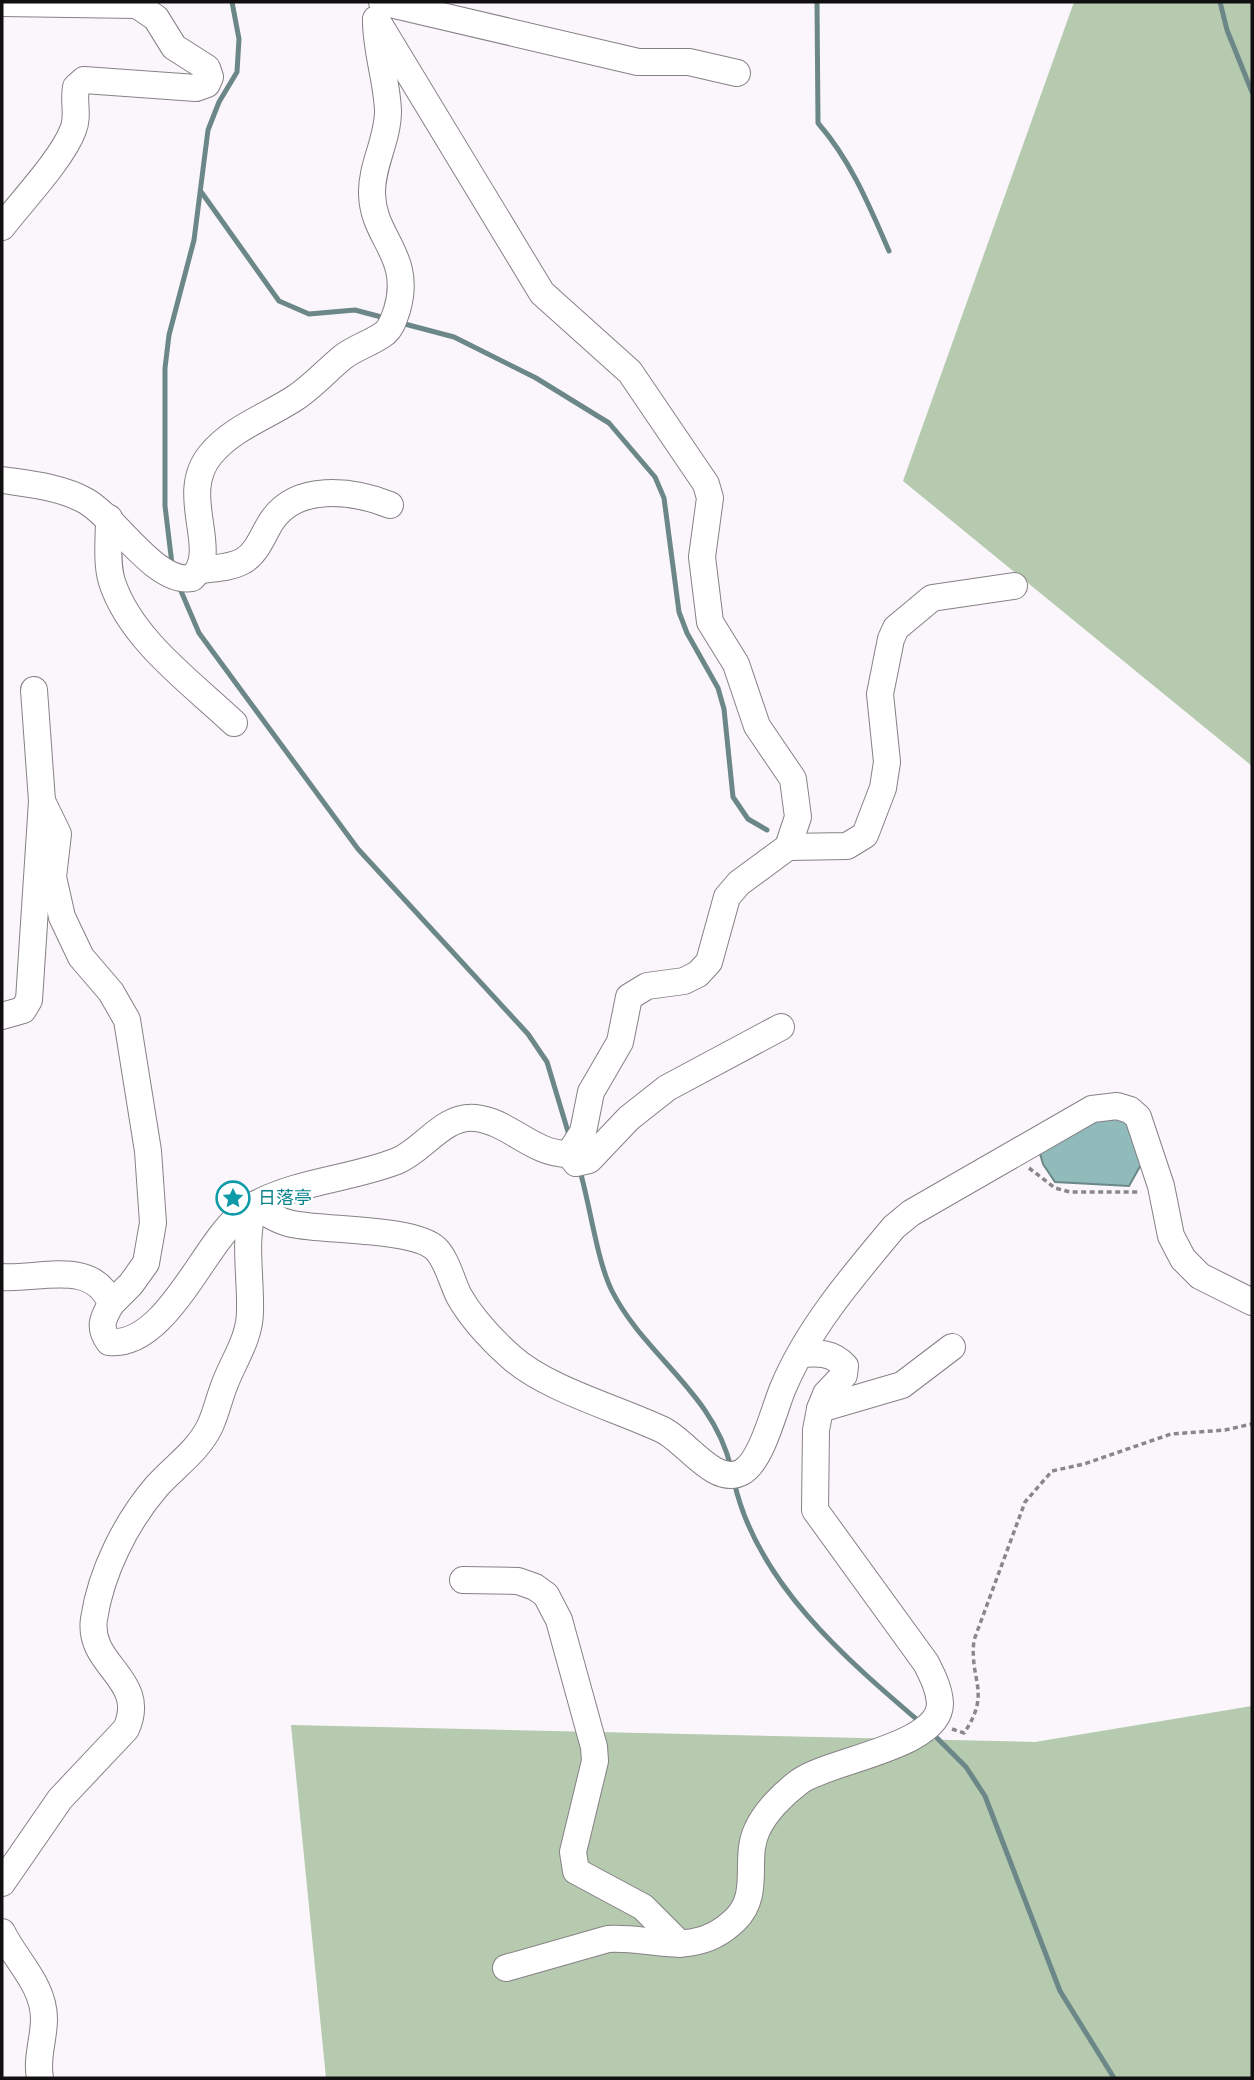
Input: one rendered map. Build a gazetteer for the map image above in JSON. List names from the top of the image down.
{
  "places": {
    "place": ["日落亭"]
  }
}
